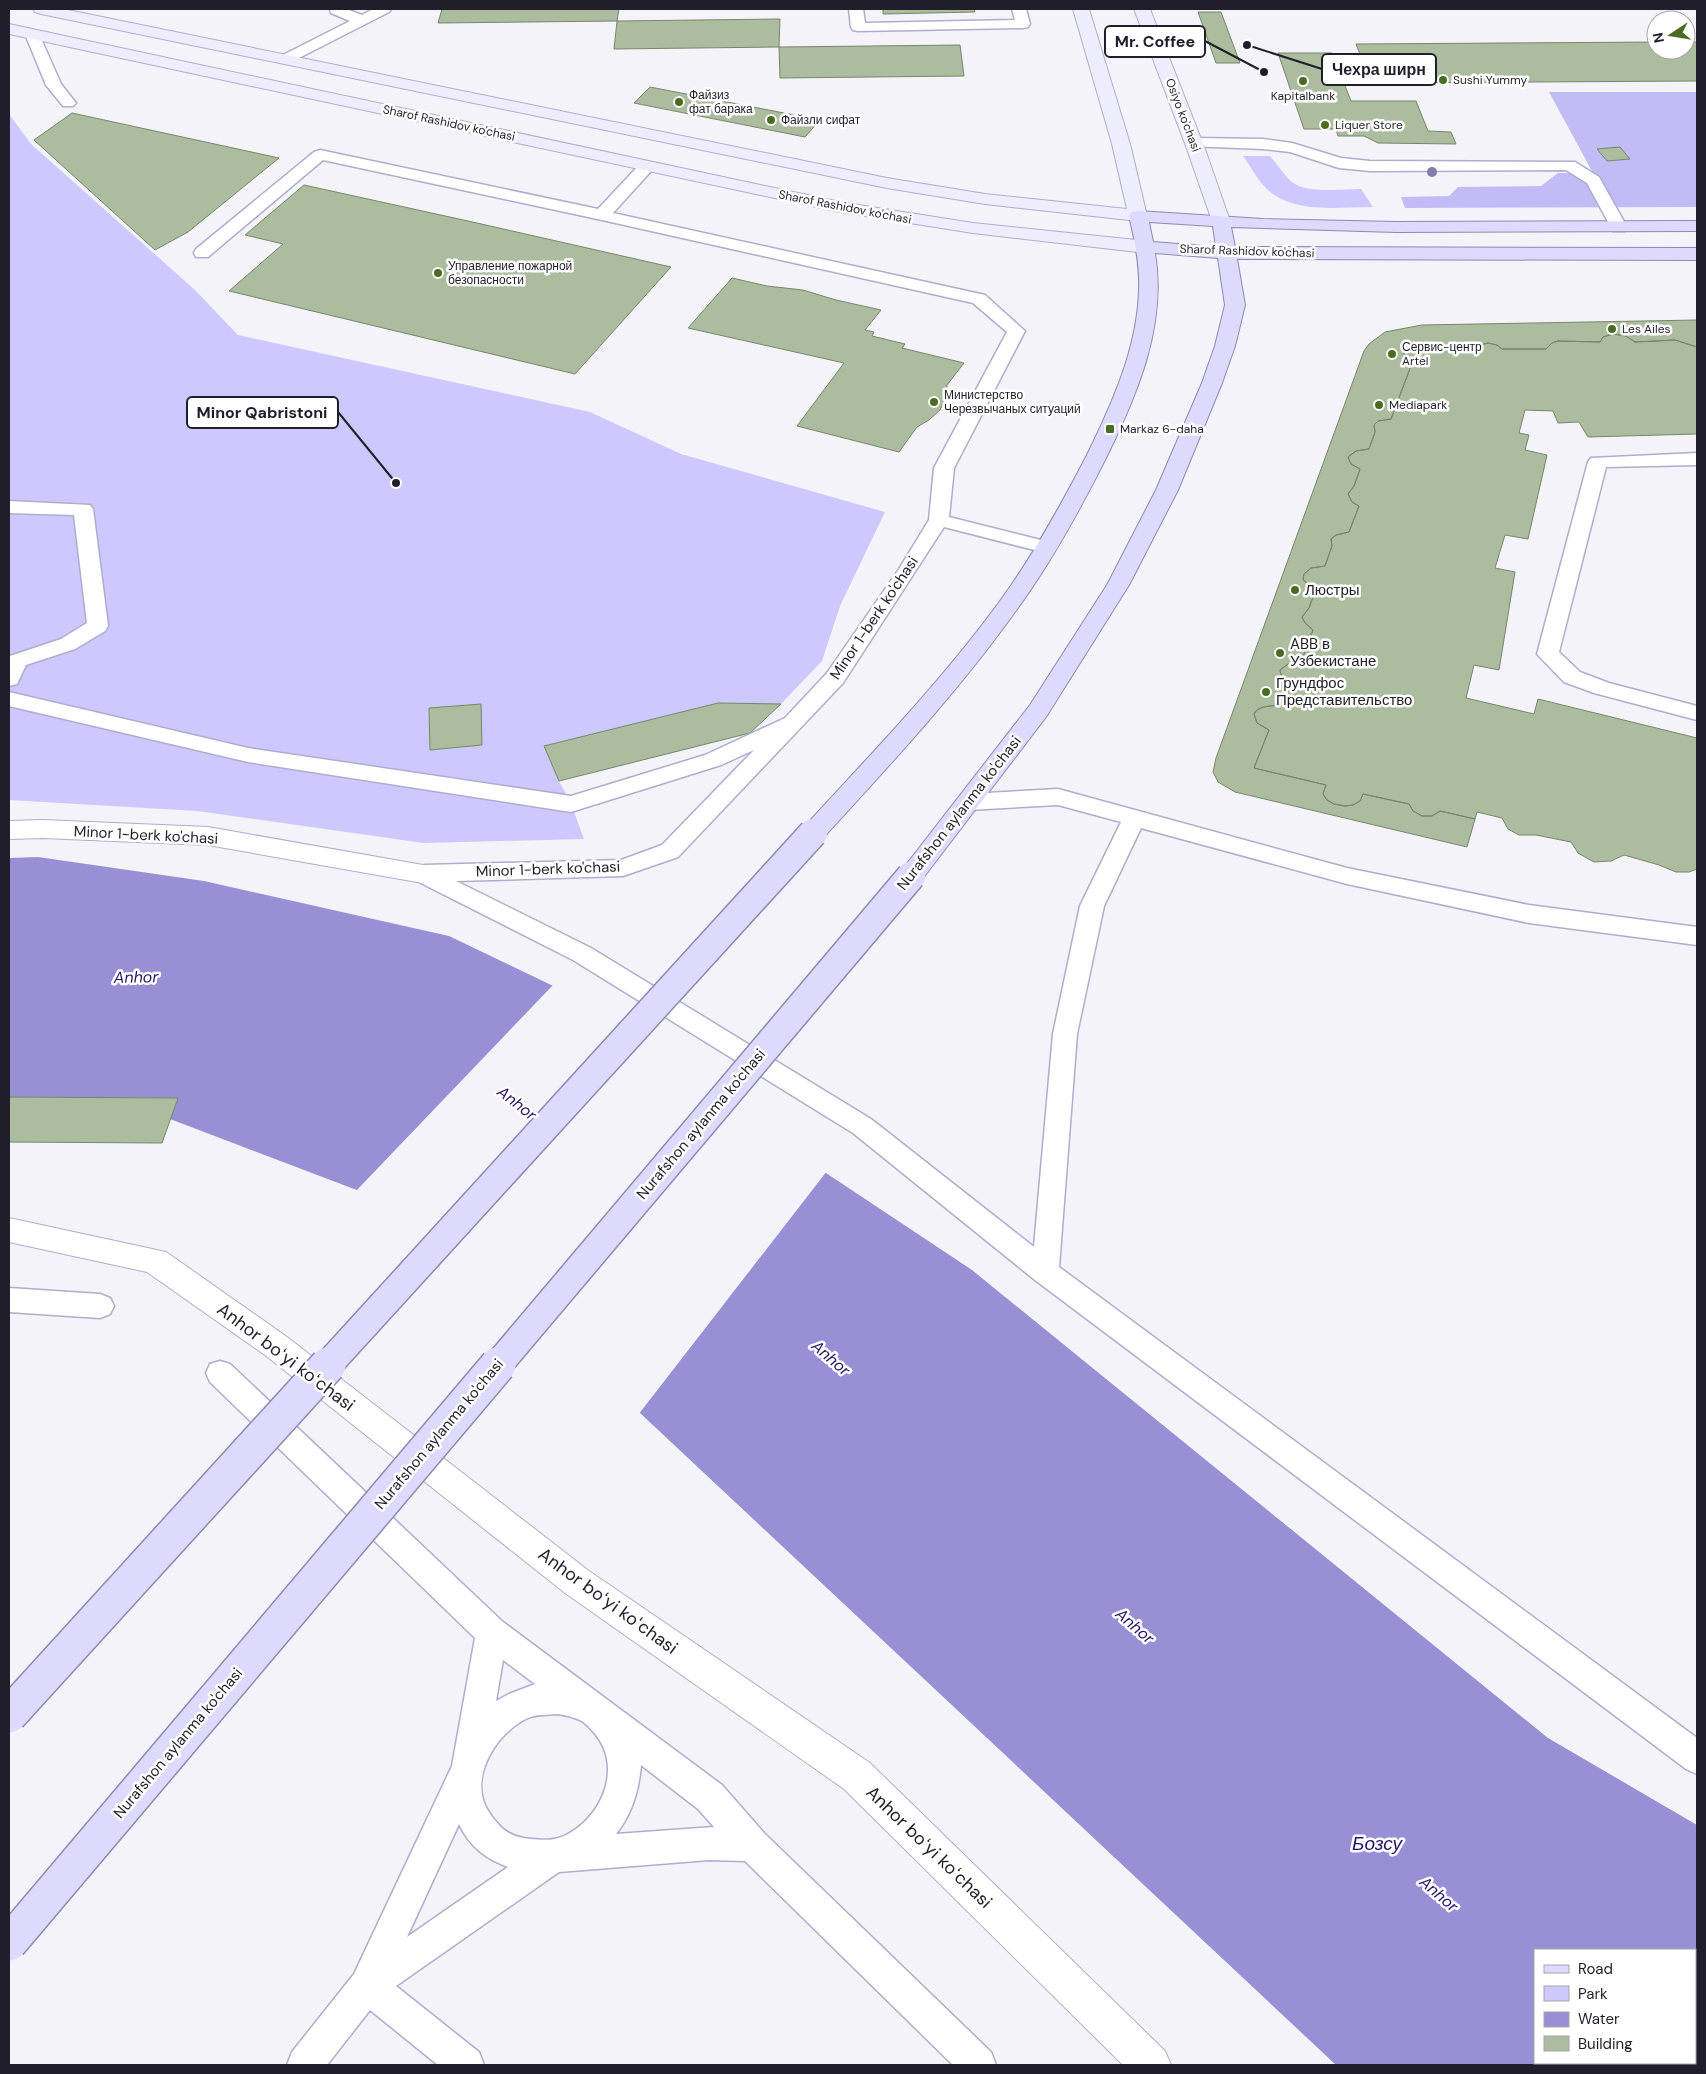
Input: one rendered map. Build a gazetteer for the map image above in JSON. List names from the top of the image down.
{
  "streets": {
    "main road": ["Osiyo ko'chasi", "Sharof Rashidov ko'chasi", "Nurafshon aylanma ko'chasi"],
    "street": ["Minor 1-berk ko'chasi", "Anhor boʻyi koʻchasi"]
  },
  "crossings": [
    ["Osiyo ko'chasi", "Sharof Rashidov ko'chasi"],
    ["Osiyo ko'chasi", "Nurafshon aylanma ko'chasi"],
    ["Sharof Rashidov ko'chasi", "Nurafshon aylanma ko'chasi"]
  ],
  "water": ["Anhor", "Бозсу"],
  "places": {
    "other": [
      "Чехра ширн",
      "Mr. Coffee",
      "Sushi Yummy",
      "Kapitalbank",
      "Файзиз фат барака",
      "Файзли сифат",
      "Liquer Store",
      "Управление пожарной безопасности",
      "Les Ailes",
      "Сервис-центр Artel",
      "Министерство Черезвычаных ситуаций",
      "Mediapark",
      "Minor Qabristoni",
      "Люстры",
      "ABB в Узбекистане",
      "Грундфос Представительство"
    ],
    "transit": ["Markaz 6-daha"]
  },
  "legend": [
    "Road",
    "Park",
    "Water",
    "Building"
  ],
  "north": "left"
}
